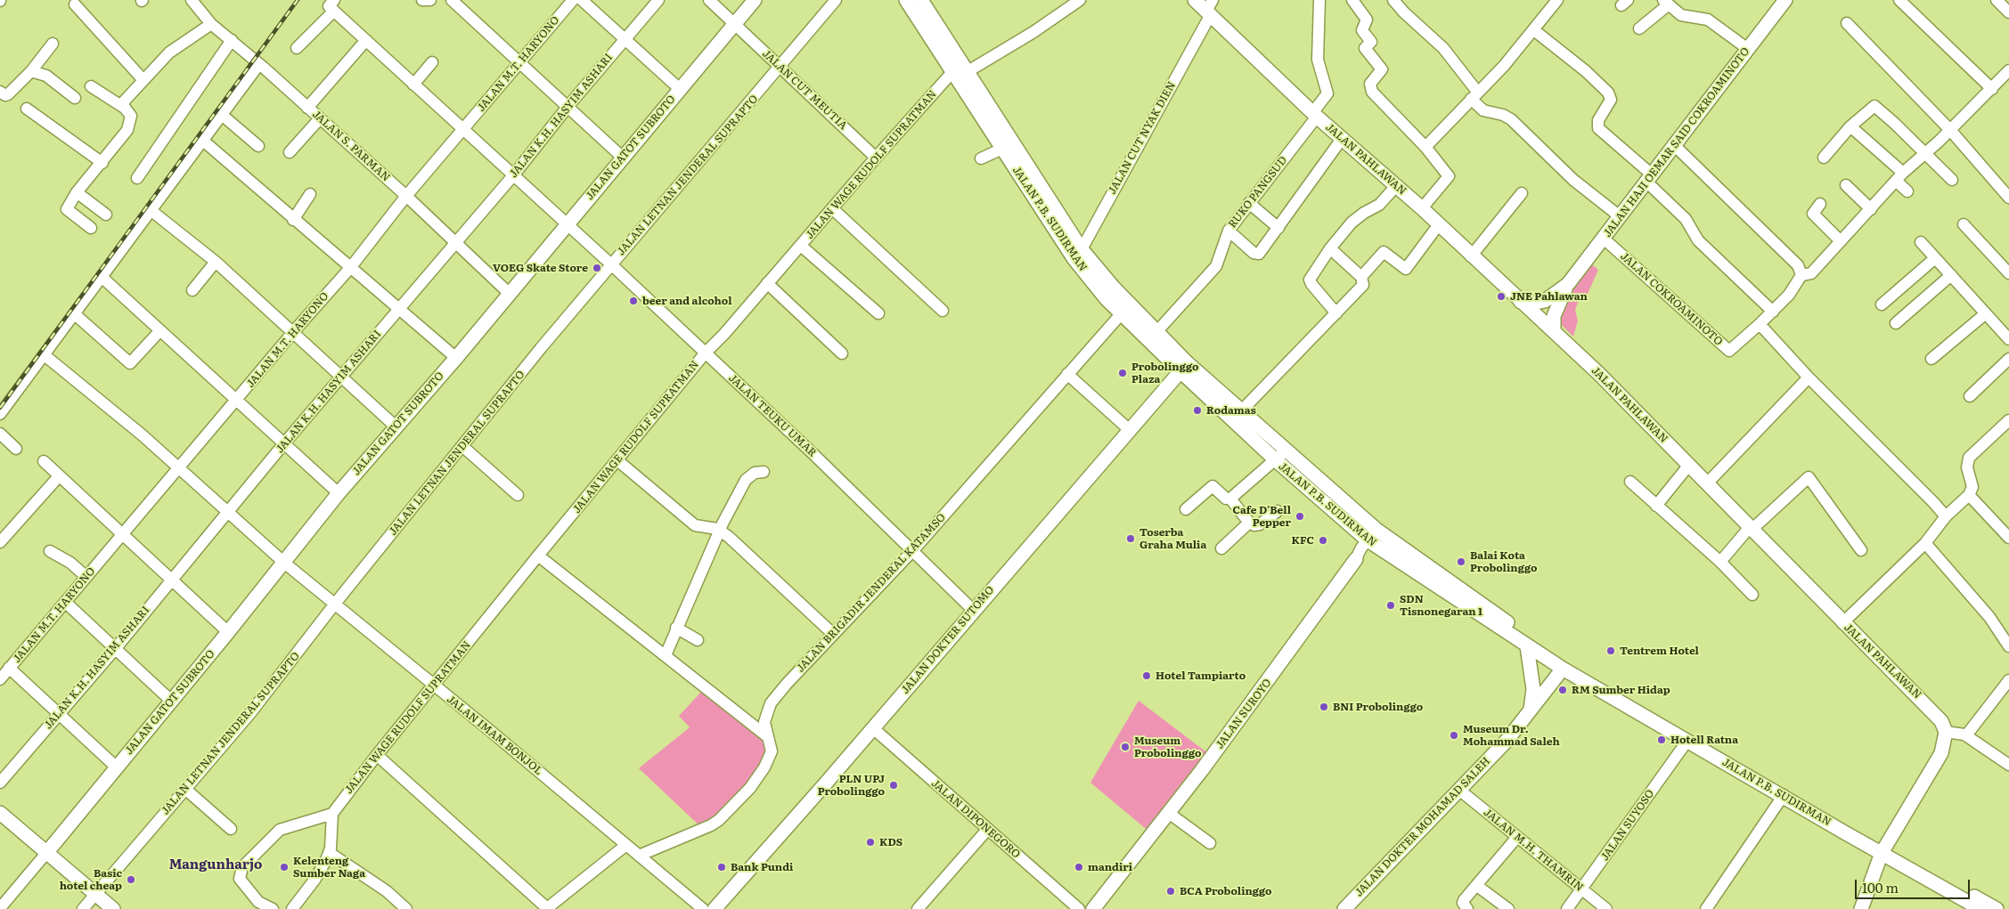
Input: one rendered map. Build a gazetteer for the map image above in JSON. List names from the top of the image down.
{
  "streets": {
    "main road": [
      "JALAN HAJI OEMAR SAID COKROAMINOTO",
      "JALAN GATOT SUBROTO",
      "JALAN PAHLAWAN",
      "JALAN P.B. SUDIRMAN",
      "JALAN DOKTER SUTOMO",
      "JALAN SUROYO",
      "JALAN DOKTER MOHAMAD SALEH"
    ],
    "street": [
      "JALAN M.T. HARYONO",
      "JALAN CUT MEUTIA",
      "JALAN K.H. HASYIM ASHARI",
      "JALAN CUT NYAK DIEN",
      "JALAN S. PARMAN",
      "JALAN WAGE RUDOLF SUPRATMAN",
      "JALAN LETNAN JENDERAL SUPRAPTO",
      "RUKO PANGSUD",
      "JALAN COKROAMINOTO",
      "JALAN TEUKU UMAR",
      "JALAN BRIGADIR JENDERAL KATAMSO",
      "JALAN IMAM BONJOL",
      "JALAN DIPONEGORO",
      "JALAN SUYOSO",
      "JALAN M.H. THAMRIN"
    ]
  },
  "crossings": [
    ["JALAN M.T. HARYONO", "JALAN S. PARMAN"],
    ["JALAN M.T. HARYONO", "JALAN TEUKU UMAR"],
    ["JALAN M.T. HARYONO", "JALAN IMAM BONJOL"],
    ["JALAN CUT MEUTIA", "JALAN GATOT SUBROTO"],
    ["JALAN CUT MEUTIA", "JALAN WAGE RUDOLF SUPRATMAN"],
    ["JALAN CUT MEUTIA", "JALAN LETNAN JENDERAL SUPRAPTO"],
    ["JALAN K.H. HASYIM ASHARI", "JALAN S. PARMAN"],
    ["JALAN K.H. HASYIM ASHARI", "JALAN TEUKU UMAR"],
    ["JALAN K.H. HASYIM ASHARI", "JALAN IMAM BONJOL"],
    ["JALAN CUT NYAK DIEN", "JALAN PAHLAWAN"],
    ["JALAN CUT NYAK DIEN", "JALAN P.B. SUDIRMAN"],
    ["JALAN HAJI OEMAR SAID COKROAMINOTO", "JALAN COKROAMINOTO"],
    ["JALAN S. PARMAN", "JALAN GATOT SUBROTO"],
    ["JALAN GATOT SUBROTO", "JALAN TEUKU UMAR"],
    ["JALAN GATOT SUBROTO", "JALAN IMAM BONJOL"],
    ["JALAN PAHLAWAN", "RUKO PANGSUD"],
    ["JALAN WAGE RUDOLF SUPRATMAN", "JALAN P.B. SUDIRMAN"],
    ["JALAN WAGE RUDOLF SUPRATMAN", "JALAN TEUKU UMAR"],
    ["JALAN WAGE RUDOLF SUPRATMAN", "JALAN IMAM BONJOL"],
    ["JALAN LETNAN JENDERAL SUPRAPTO", "JALAN TEUKU UMAR"],
    ["JALAN LETNAN JENDERAL SUPRAPTO", "JALAN IMAM BONJOL"],
    ["RUKO PANGSUD", "JALAN P.B. SUDIRMAN"],
    ["JALAN P.B. SUDIRMAN", "JALAN BRIGADIR JENDERAL KATAMSO"],
    ["JALAN P.B. SUDIRMAN", "JALAN DOKTER SUTOMO"],
    ["JALAN P.B. SUDIRMAN", "JALAN SUROYO"],
    ["JALAN P.B. SUDIRMAN", "JALAN SUYOSO"],
    ["JALAN P.B. SUDIRMAN", "JALAN DOKTER MOHAMAD SALEH"],
    ["JALAN TEUKU UMAR", "JALAN BRIGADIR JENDERAL KATAMSO"],
    ["JALAN TEUKU UMAR", "JALAN DOKTER SUTOMO"],
    ["JALAN BRIGADIR JENDERAL KATAMSO", "JALAN IMAM BONJOL"],
    ["JALAN DOKTER SUTOMO", "JALAN DIPONEGORO"],
    ["JALAN SUYOSO", "JALAN M.H. THAMRIN"],
    ["JALAN DOKTER MOHAMAD SALEH", "JALAN M.H. THAMRIN"]
  ],
  "districts": ["Mangunharjo"],
  "places": [
    "VOEG Skate Store",
    "JNE Pahlawan",
    "beer and alcohol",
    "Probolinggo Plaza",
    "Rodamas",
    "Cafe D'Bell Pepper",
    "Toserba Graha Mulia",
    "KFC",
    "Balai Kota Probolinggo",
    "SDN Tisnonegaran 1",
    "Tentrem Hotel",
    "Hotel Tampiarto",
    "RM Sumber Hidap",
    "BNI Probolinggo",
    "Museum Dr. Mohammad Saleh",
    "Hotell Ratna",
    "Museum Probolinggo",
    "PLN UPJ Probolinggo",
    "KDS",
    "Kelenteng Sumber Naga",
    "Bank Pundi",
    "mandiri",
    "Basic hotel cheap",
    "BCA Probolinggo"
  ],
  "scale_bar": "100 m"
}
